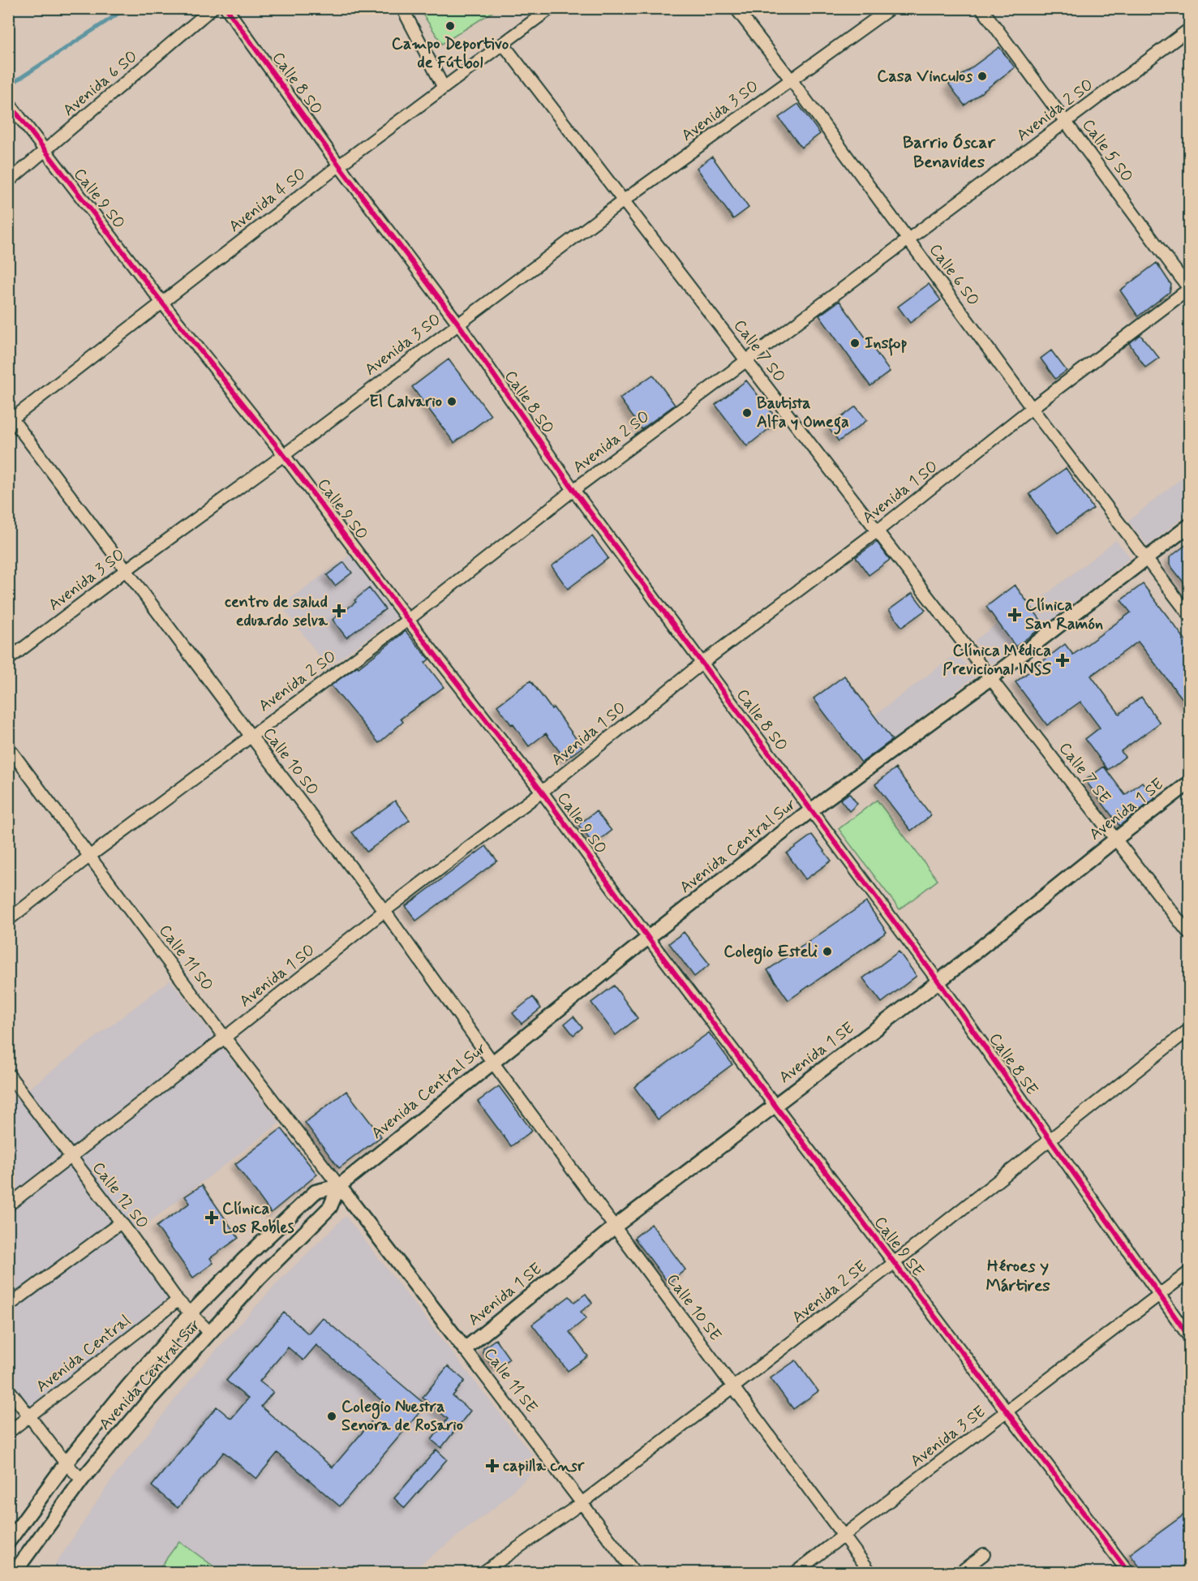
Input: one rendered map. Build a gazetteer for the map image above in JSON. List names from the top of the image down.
{
  "streets": {
    "street": [
      "Avenida 6 SO",
      "Calle 8 SO",
      "Avenida 2 SO",
      "Avenida 3 SO",
      "Calle 5 SO",
      "Calle 9 SO",
      "Avenida 4 SO",
      "Calle 6 SO",
      "Calle 7 SO",
      "Avenida 1 SO",
      "Calle 10 SO",
      "Calle 7 SE",
      "Avenida 1 SE",
      "Avenida Central Sur",
      "Calle 11 SO",
      "Calle 8 SE",
      "Calle 12 SO",
      "Calle 9 SE",
      "Avenida 2 SE",
      "Calle 10 SE",
      "Avenida Central",
      "Calle 11 SE",
      "Avenida 3 SE"
    ]
  },
  "crossings": [
    ["Avenida 6 SO", "Calle 9 SO"],
    ["Calle 8 SO", "Avenida 2 SO"],
    ["Calle 8 SO", "Avenida 3 SO"],
    ["Calle 8 SO", "Avenida 4 SO"],
    ["Calle 8 SO", "Avenida 1 SO"],
    ["Calle 8 SO", "Avenida Central Sur"],
    ["Calle 8 SO", "Calle 8 SE"],
    ["Avenida 2 SO", "Calle 5 SO"],
    ["Avenida 2 SO", "Calle 9 SO"],
    ["Avenida 2 SO", "Calle 6 SO"],
    ["Avenida 2 SO", "Calle 7 SO"],
    ["Avenida 2 SO", "Calle 10 SO"],
    ["Avenida 2 SO", "Calle 11 SO"],
    ["Avenida 3 SO", "Calle 9 SO"],
    ["Avenida 3 SO", "Calle 6 SO"],
    ["Avenida 3 SO", "Calle 7 SO"],
    ["Avenida 3 SO", "Calle 10 SO"],
    ["Calle 5 SO", "Avenida 1 SO"],
    ["Calle 9 SO", "Avenida 4 SO"],
    ["Calle 9 SO", "Avenida 1 SO"],
    ["Calle 9 SO", "Avenida Central Sur"],
    ["Calle 9 SO", "Calle 9 SE"],
    ["Avenida 4 SO", "Calle 7 SO"],
    ["Avenida 4 SO", "Calle 10 SO"],
    ["Calle 6 SO", "Avenida 1 SO"],
    ["Calle 6 SO", "Avenida Central Sur"],
    ["Calle 7 SO", "Avenida 1 SO"],
    ["Calle 7 SO", "Calle 7 SE"],
    ["Calle 7 SO", "Avenida Central Sur"],
    ["Avenida 1 SO", "Calle 10 SO"],
    ["Avenida 1 SO", "Calle 11 SO"],
    ["Avenida 1 SO", "Calle 12 SO"],
    ["Calle 10 SO", "Avenida Central Sur"],
    ["Calle 10 SO", "Calle 10 SE"],
    ["Calle 7 SE", "Avenida 1 SE"],
    ["Calle 7 SE", "Avenida Central Sur"],
    ["Avenida 1 SE", "Calle 8 SE"],
    ["Avenida 1 SE", "Calle 9 SE"],
    ["Avenida 1 SE", "Calle 10 SE"],
    ["Avenida 1 SE", "Calle 11 SE"],
    ["Avenida Central Sur", "Calle 11 SO"],
    ["Avenida Central Sur", "Calle 8 SE"],
    ["Avenida Central Sur", "Calle 12 SO"],
    ["Avenida Central Sur", "Calle 9 SE"],
    ["Avenida Central Sur", "Calle 10 SE"],
    ["Avenida Central Sur", "Calle 11 SE"],
    ["Calle 11 SO", "Calle 11 SE"],
    ["Calle 8 SE", "Avenida 2 SE"],
    ["Calle 8 SE", "Avenida 3 SE"],
    ["Calle 12 SO", "Avenida Central"],
    ["Calle 9 SE", "Avenida 2 SE"],
    ["Calle 9 SE", "Avenida 3 SE"],
    ["Avenida 2 SE", "Calle 10 SE"],
    ["Avenida 2 SE", "Calle 11 SE"],
    ["Calle 10 SE", "Avenida 3 SE"]
  ],
  "districts": ["Barrio Óscar Benavides", "Héroes y Mártires"],
  "places": {
    "other": [
      "Campo Deportivo de Fútbol",
      "Casa Vinculos",
      "Insfop",
      "El Calvario",
      "Bautista Alfa y Omega",
      "Colegio Esteli",
      "Colegio Nuestra Senora de Rosario"
    ],
    "health": [
      "centro de salud eduardo selva",
      "Clínica San Ramón",
      "Clínica Médica Previcional INSS",
      "Clínica Los Robles",
      "capilla cnsr"
    ]
  }
}
